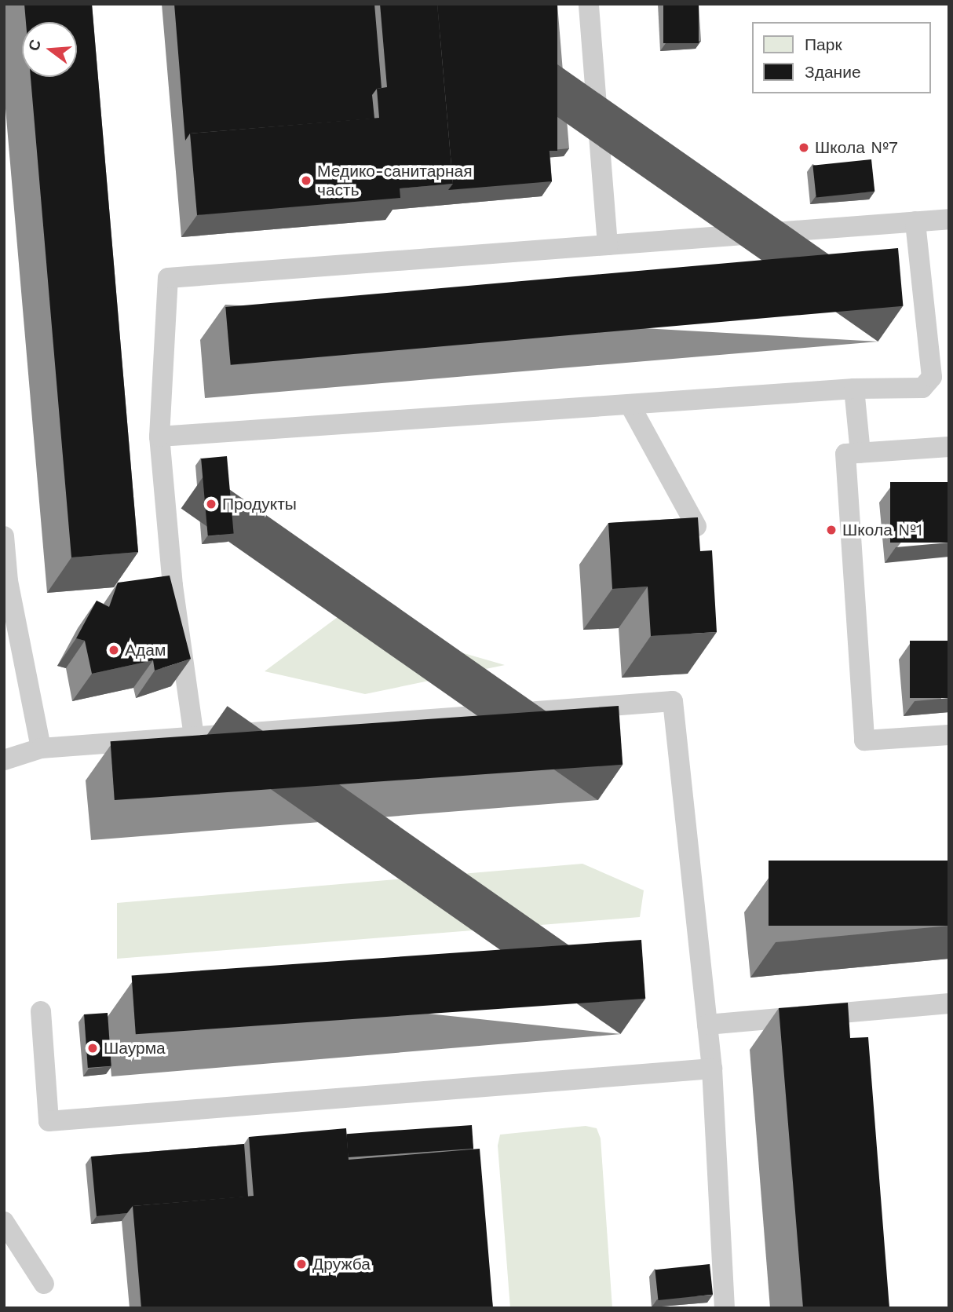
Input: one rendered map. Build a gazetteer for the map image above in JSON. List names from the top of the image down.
{
  "places": [
    "Школа №7",
    "Медико-санитарная часть",
    "Продукты",
    "Школа №1",
    "Адам",
    "Шаурма",
    "Дружба"
  ],
  "legend": ["Парк", "Здание"],
  "north": "left"
}
